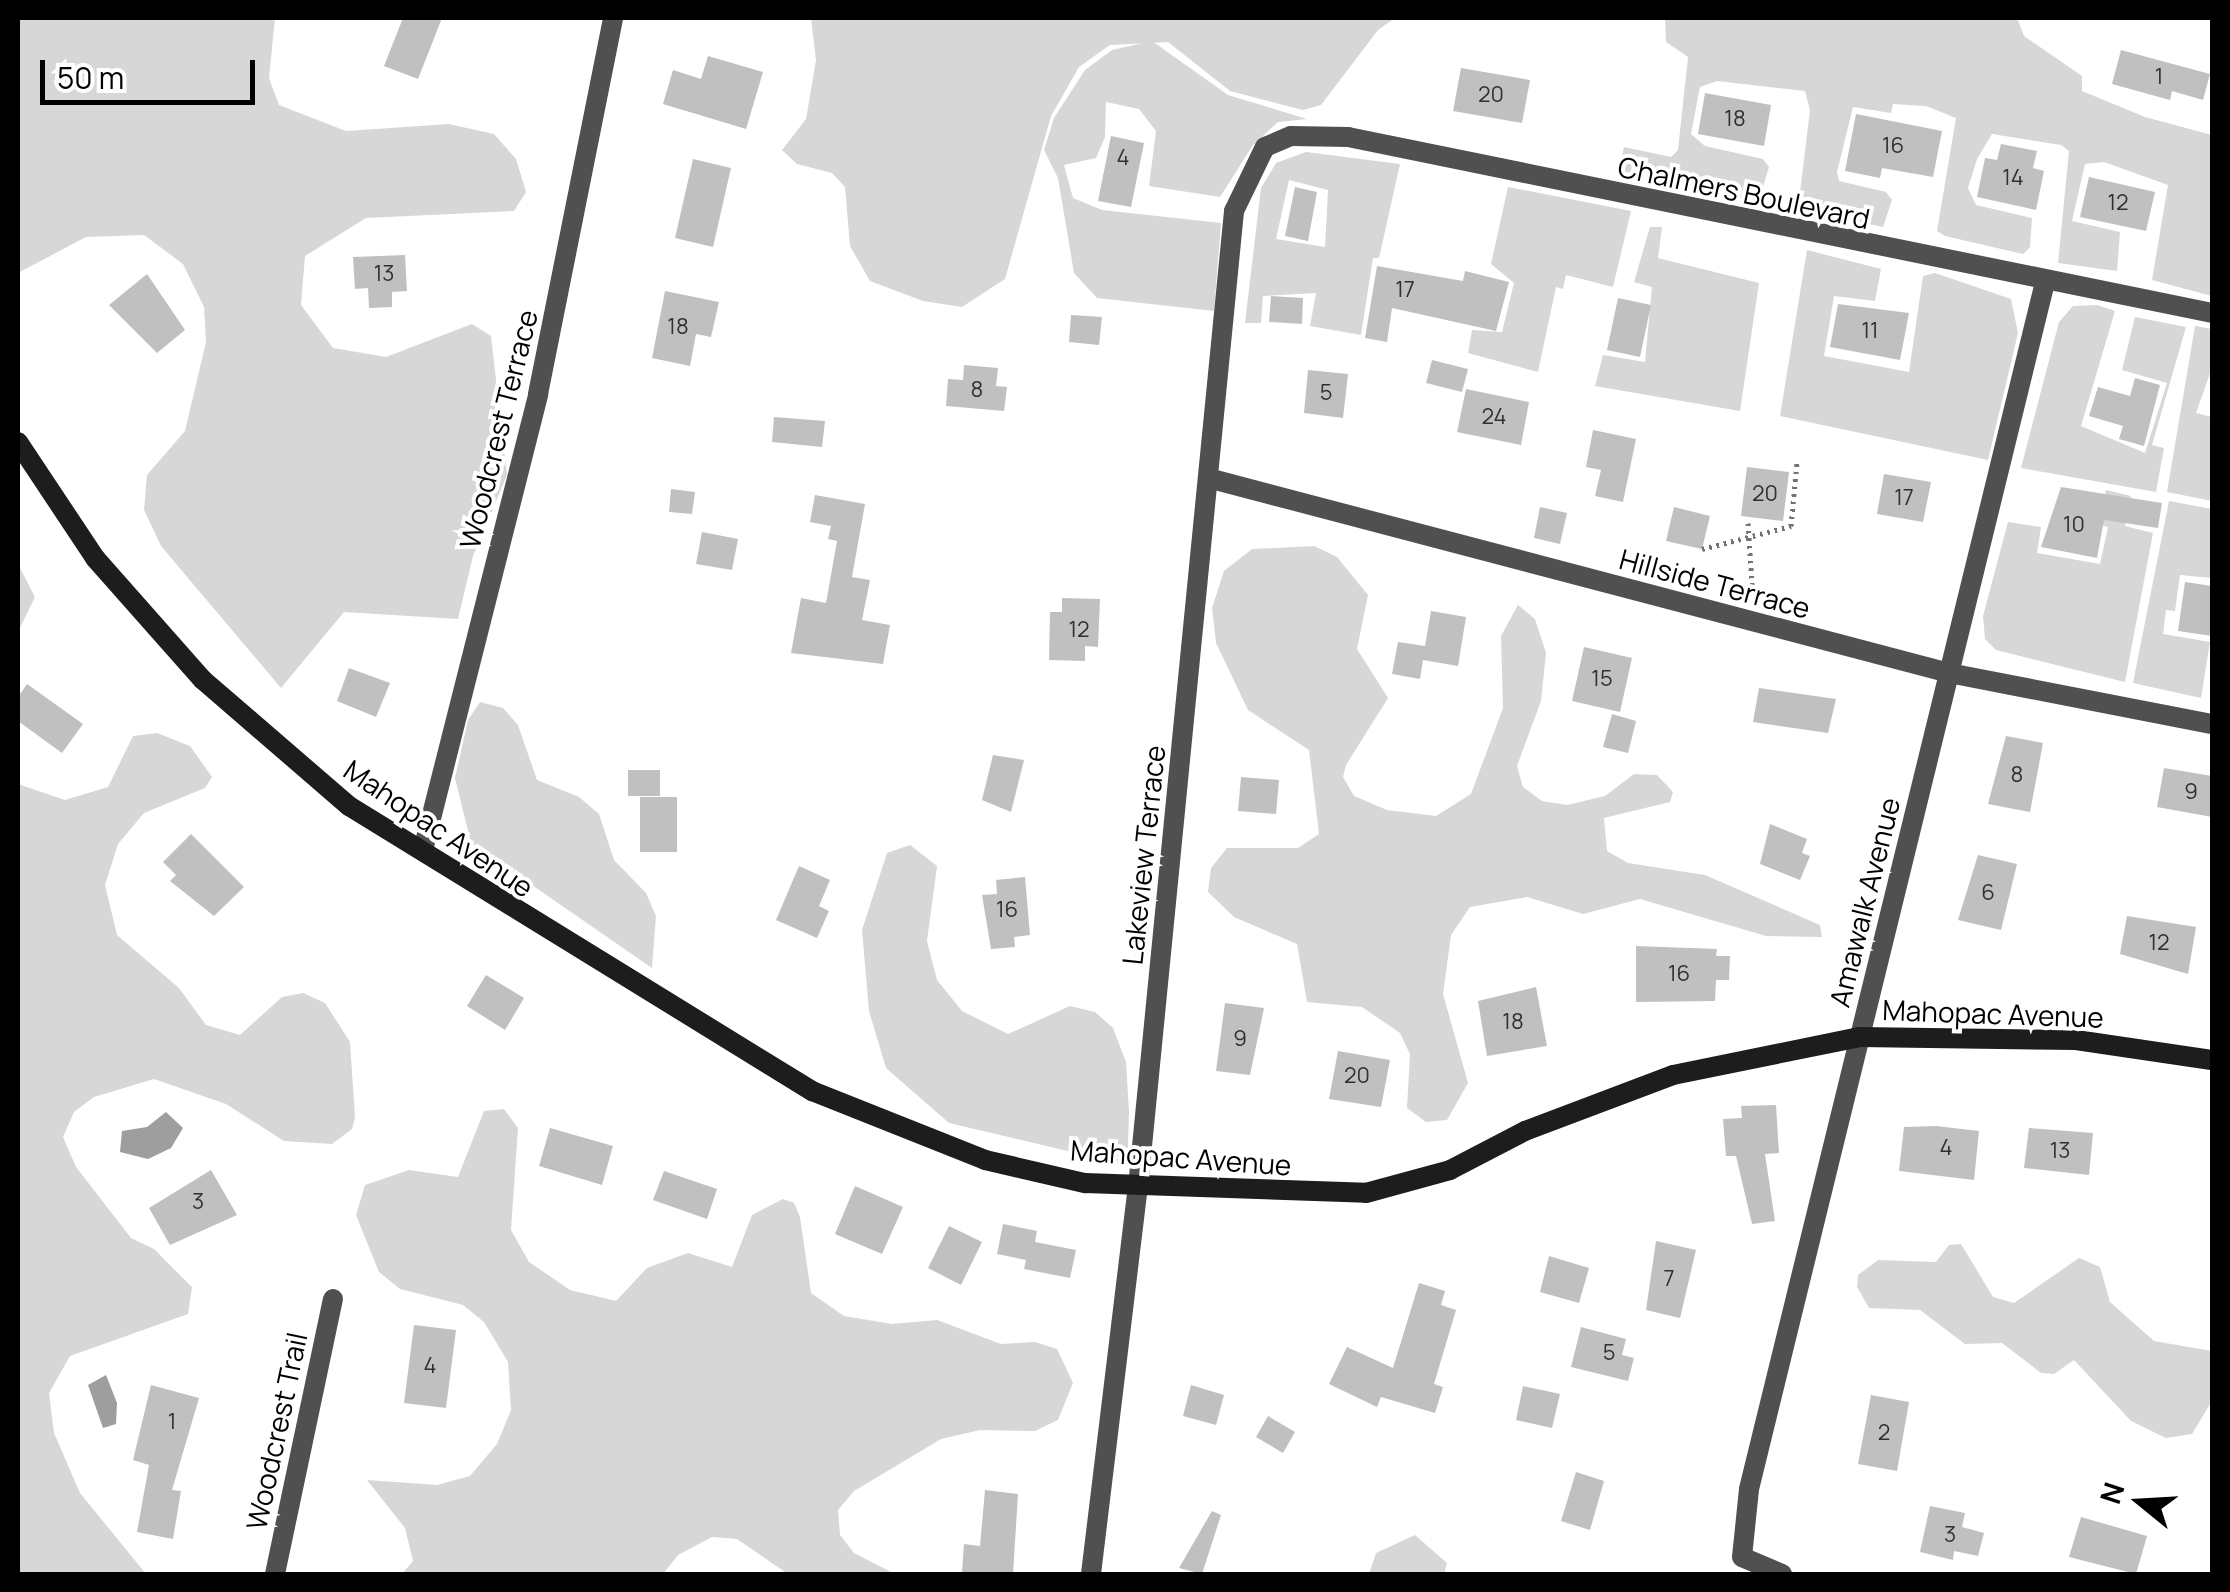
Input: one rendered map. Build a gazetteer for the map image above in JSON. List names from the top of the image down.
{
  "streets": {
    "street": [
      "Chalmers Boulevard",
      "Woodcrest Terrace",
      "Hillside Terrace",
      "Mahopac Avenue",
      "Lakeview Terrace",
      "Amawalk Avenue",
      "Woodcrest Trail"
    ]
  },
  "crossings": [
    ["Chalmers Boulevard", "Lakeview Terrace"],
    ["Chalmers Boulevard", "Amawalk Avenue"],
    ["Woodcrest Terrace", "Mahopac Avenue"],
    ["Hillside Terrace", "Lakeview Terrace"],
    ["Hillside Terrace", "Amawalk Avenue"],
    ["Mahopac Avenue", "Lakeview Terrace"],
    ["Mahopac Avenue", "Amawalk Avenue"]
  ],
  "house_numbers": [
    "1",
    "20",
    "18",
    "16",
    "4",
    "14",
    "12",
    "13",
    "17",
    "18",
    "11",
    "8",
    "5",
    "24",
    "20",
    "17",
    "10",
    "12",
    "15",
    "8",
    "9",
    "6",
    "16",
    "12",
    "16",
    "18",
    "9",
    "20",
    "4",
    "13",
    "3",
    "7",
    "5",
    "4",
    "1",
    "2",
    "3"
  ],
  "scale_bar": "50 m",
  "north": "left"
}
